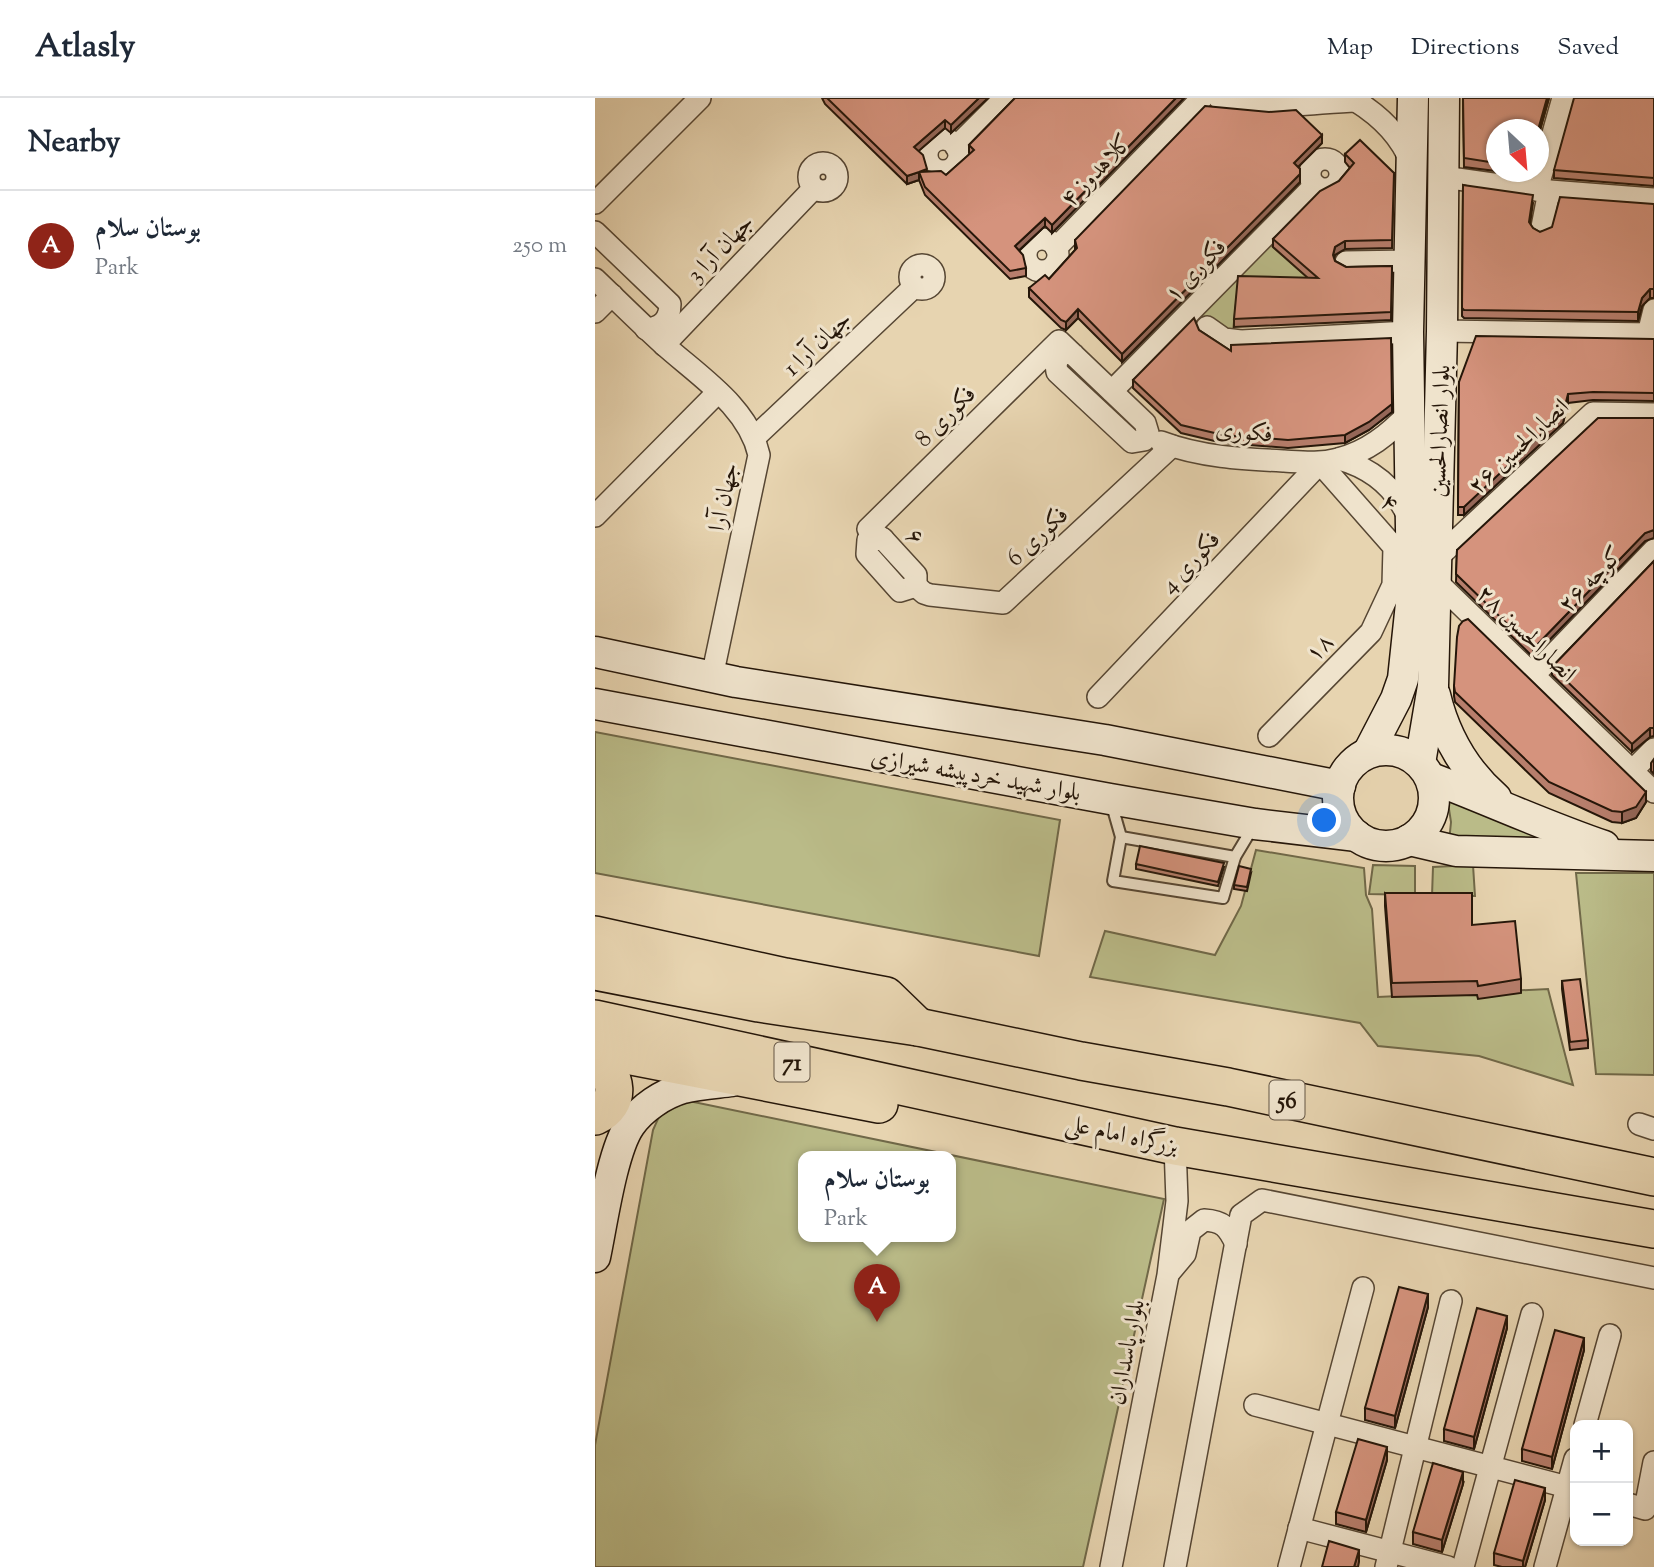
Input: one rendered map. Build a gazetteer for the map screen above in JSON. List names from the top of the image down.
{
  "streets": {
    "highway": ["71", "56", "بزرگراه امام علی"],
    "street": [
      "کلاهدوز ۴",
      "جهان آرا 3",
      "فکوری ۱",
      "جهان آرا 1",
      "فکوری 8",
      "فکوری",
      "بلوار انصارالحسین",
      "انصارالحسین ۲۶",
      "جهان آرا",
      "۴",
      "۶",
      "فکوری 6",
      "فکوری 4",
      "کوچه ۲۶",
      "انصارالحسین ۲۸",
      "۱۸",
      "بلوار شهید خردپیشه شیرازی",
      "بلوار پاسداران"
    ]
  },
  "crossings": [
    ["جهان آرا 3", "جهان آرا"],
    ["جهان آرا 1", "جهان آرا"],
    ["فکوری 8", "فکوری"],
    ["فکوری 8", "۶"],
    ["فکوری", "بلوار انصارالحسین"],
    ["فکوری", "۴"],
    ["فکوری", "فکوری 6"],
    ["فکوری", "فکوری 4"],
    ["بلوار انصارالحسین", "انصارالحسین ۲۶"],
    ["بلوار انصارالحسین", "انصارالحسین ۲۸"],
    ["بلوار انصارالحسین", "بلوار شهید خردپیشه شیرازی"],
    ["انصارالحسین ۲۶", "انصارالحسین ۲۸"],
    ["۴", "فکوری 4"],
    ["۴", "۱۸"],
    ["۶", "فکوری 6"],
    ["کوچه ۲۶", "انصارالحسین ۲۸"],
    ["71", "56"],
    ["بزرگراه امام علی", "بلوار پاسداران"]
  ],
  "north": "bottom right",
  "page": {
    "header": "Atlasly",
    "nav": ["Map", "Directions", "Saved"],
    "heading": "Nearby",
    "list": [
      {
        "mark": "A",
        "name": "بوستان سلام",
        "note": "Park",
        "value": "250 m"
      }
    ],
    "popup": ["بوستان سلام", "Park"],
    "pins": "A",
    "map_buttons": ["+", "−"]
  }
}
